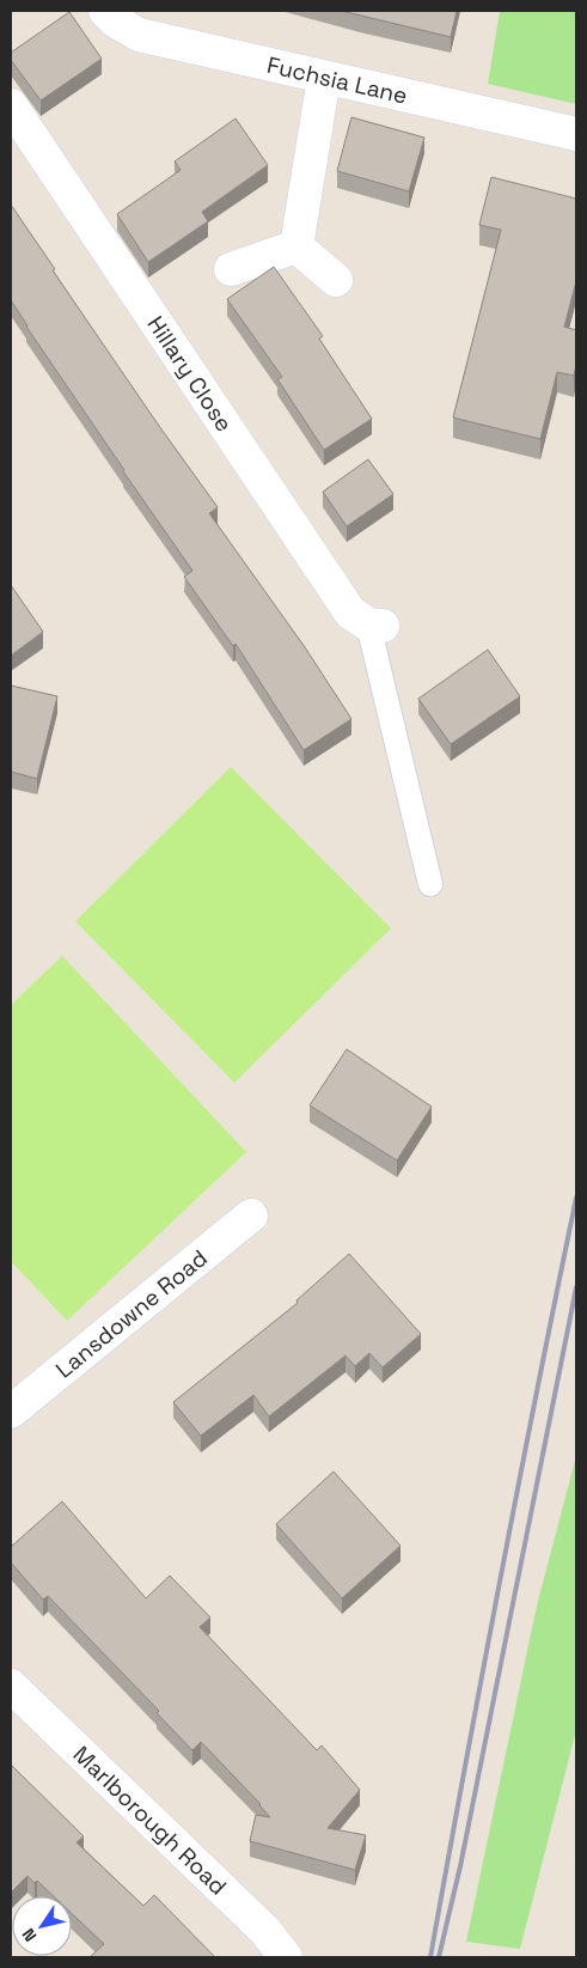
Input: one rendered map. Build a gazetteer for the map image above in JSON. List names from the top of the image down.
{
  "streets": {
    "street": [
      "Fuchsia Lane",
      "Hillary Close",
      "Lansdowne Road",
      "Marlborough Road"
    ]
  },
  "north": "bottom left"
}
